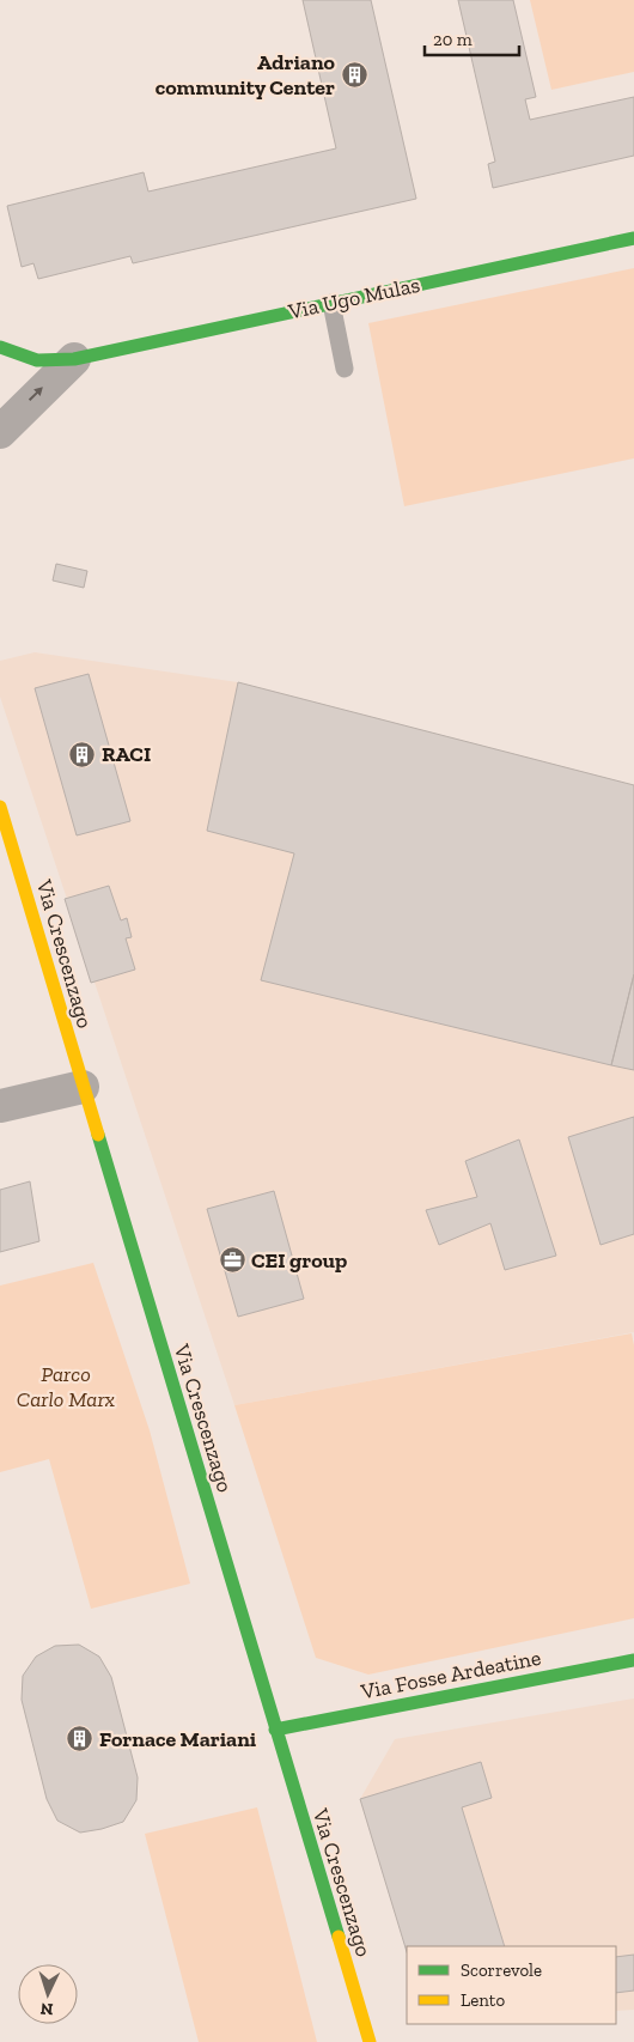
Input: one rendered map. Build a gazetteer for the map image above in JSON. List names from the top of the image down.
{
  "streets": {
    "street": ["Via Ugo Mulas", "Via Crescenzago", "Via Fosse Ardeatine"]
  },
  "crossings": [
    ["Via Crescenzago", "Via Fosse Ardeatine"]
  ],
  "parks": ["Parco Carlo Marx"],
  "places": {
    "building": ["Adriano community Center", "RACI", "Fornace Mariani"],
    "office": ["CEI group"]
  },
  "legend": ["Scorrevole", "Lento"],
  "scale_bar": "20 m",
  "north": "bottom"
}
